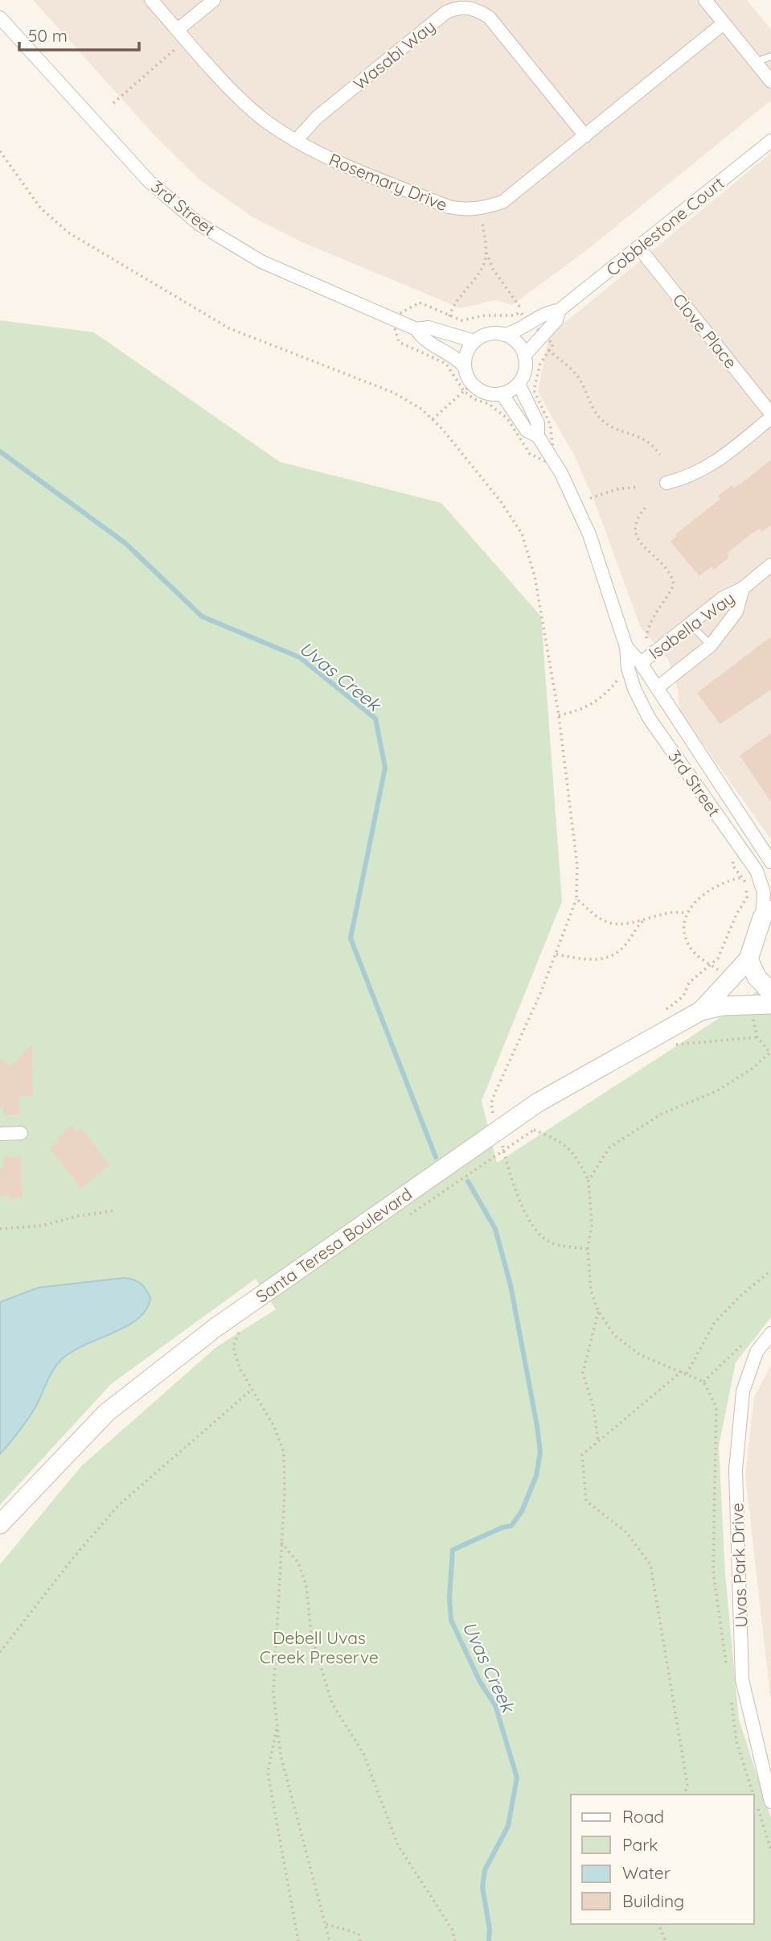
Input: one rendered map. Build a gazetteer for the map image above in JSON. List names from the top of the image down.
{
  "streets": {
    "main road": ["Santa Teresa Boulevard"],
    "street": [
      "Wasabi Way",
      "Rosemary Drive",
      "3rd Street",
      "Cobblestone Court",
      "Clove Place",
      "Isabella Way",
      "Uvas Park Drive"
    ]
  },
  "crossings": [
    ["Wasabi Way", "Rosemary Drive"],
    ["3rd Street", "Cobblestone Court"],
    ["3rd Street", "Isabella Way"],
    ["Cobblestone Court", "Clove Place"]
  ],
  "water": ["Uvas Creek"],
  "parks": ["Debell Uvas Creek Preserve"],
  "legend": [
    "Road",
    "Park",
    "Water",
    "Building"
  ],
  "scale_bar": "50 m"
}
